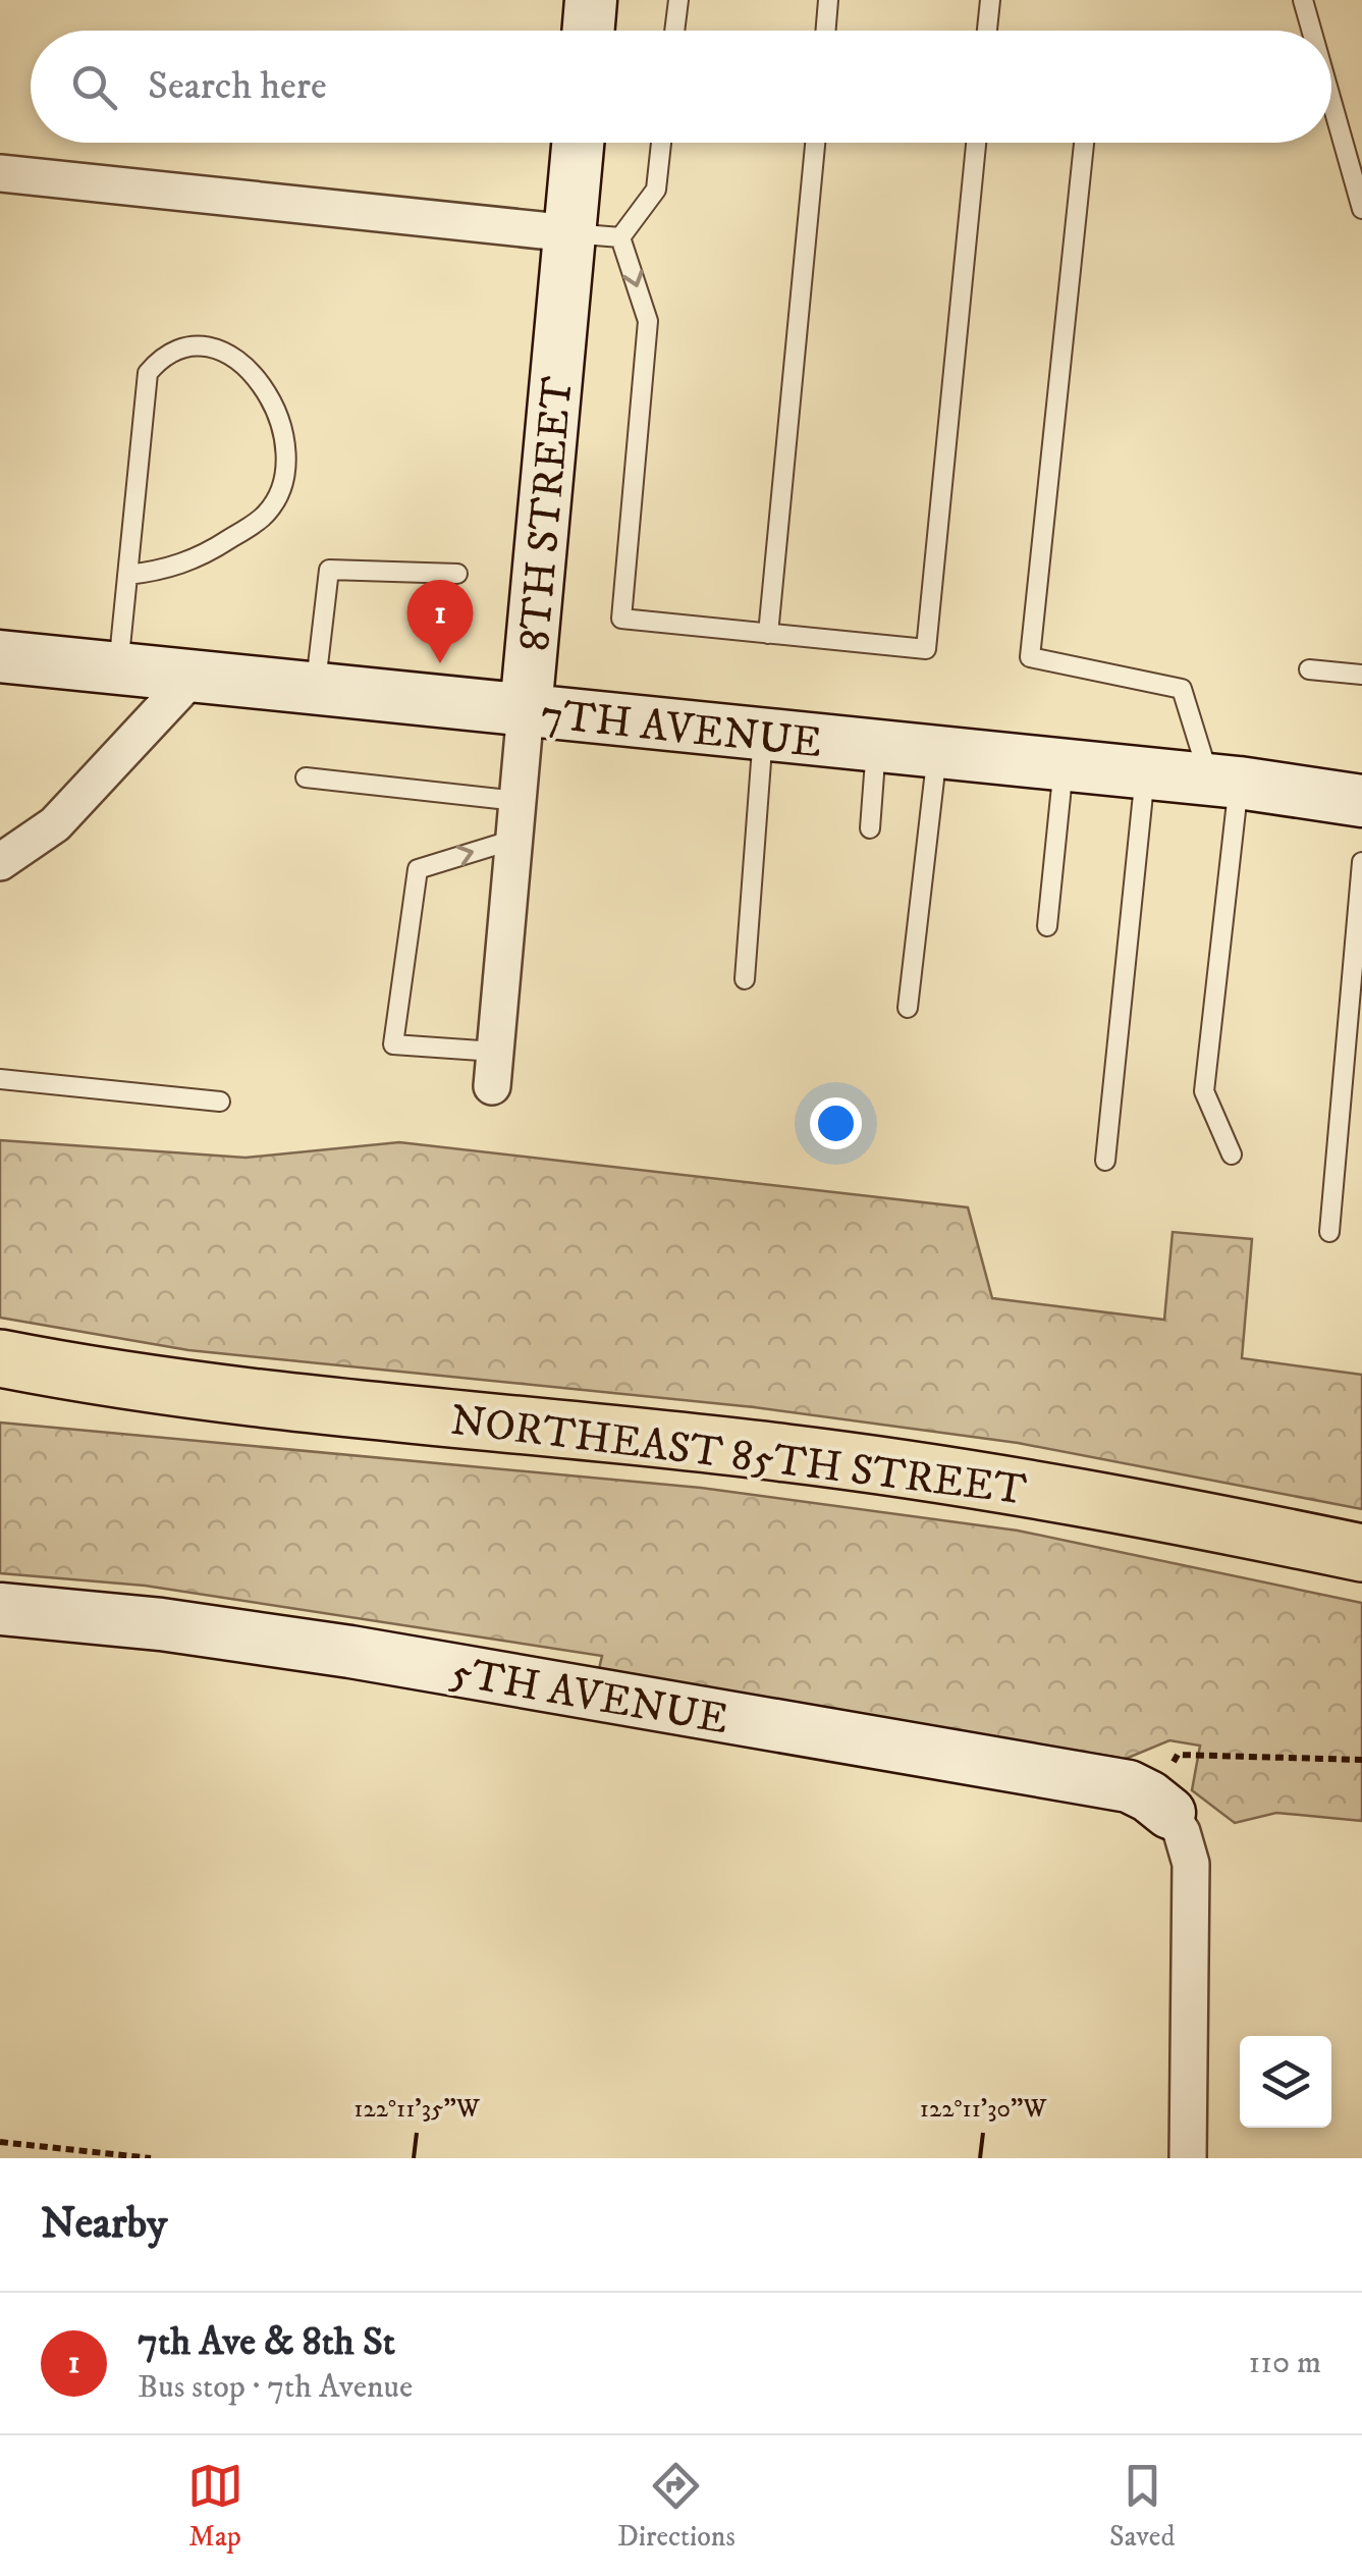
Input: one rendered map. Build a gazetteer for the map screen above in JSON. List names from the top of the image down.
{
  "streets": {
    "main road": ["NORTHEAST 85TH STREET"],
    "street": ["8TH STREET", "7TH AVENUE", "5TH AVENUE"]
  },
  "crossings": [
    ["8TH STREET", "7TH AVENUE"]
  ],
  "page": {
    "search": "Search here",
    "pins": "1",
    "heading": "Nearby",
    "list": [
      {
        "mark": "1",
        "name": "7th Ave & 8th St",
        "note": "Bus stop · 7th Avenue",
        "value": "110 m"
      }
    ],
    "nav": ["Map", "Directions", "Saved"]
  },
  "coordinates": ["122°11'35\"W", "122°11'30\"W"]
}
